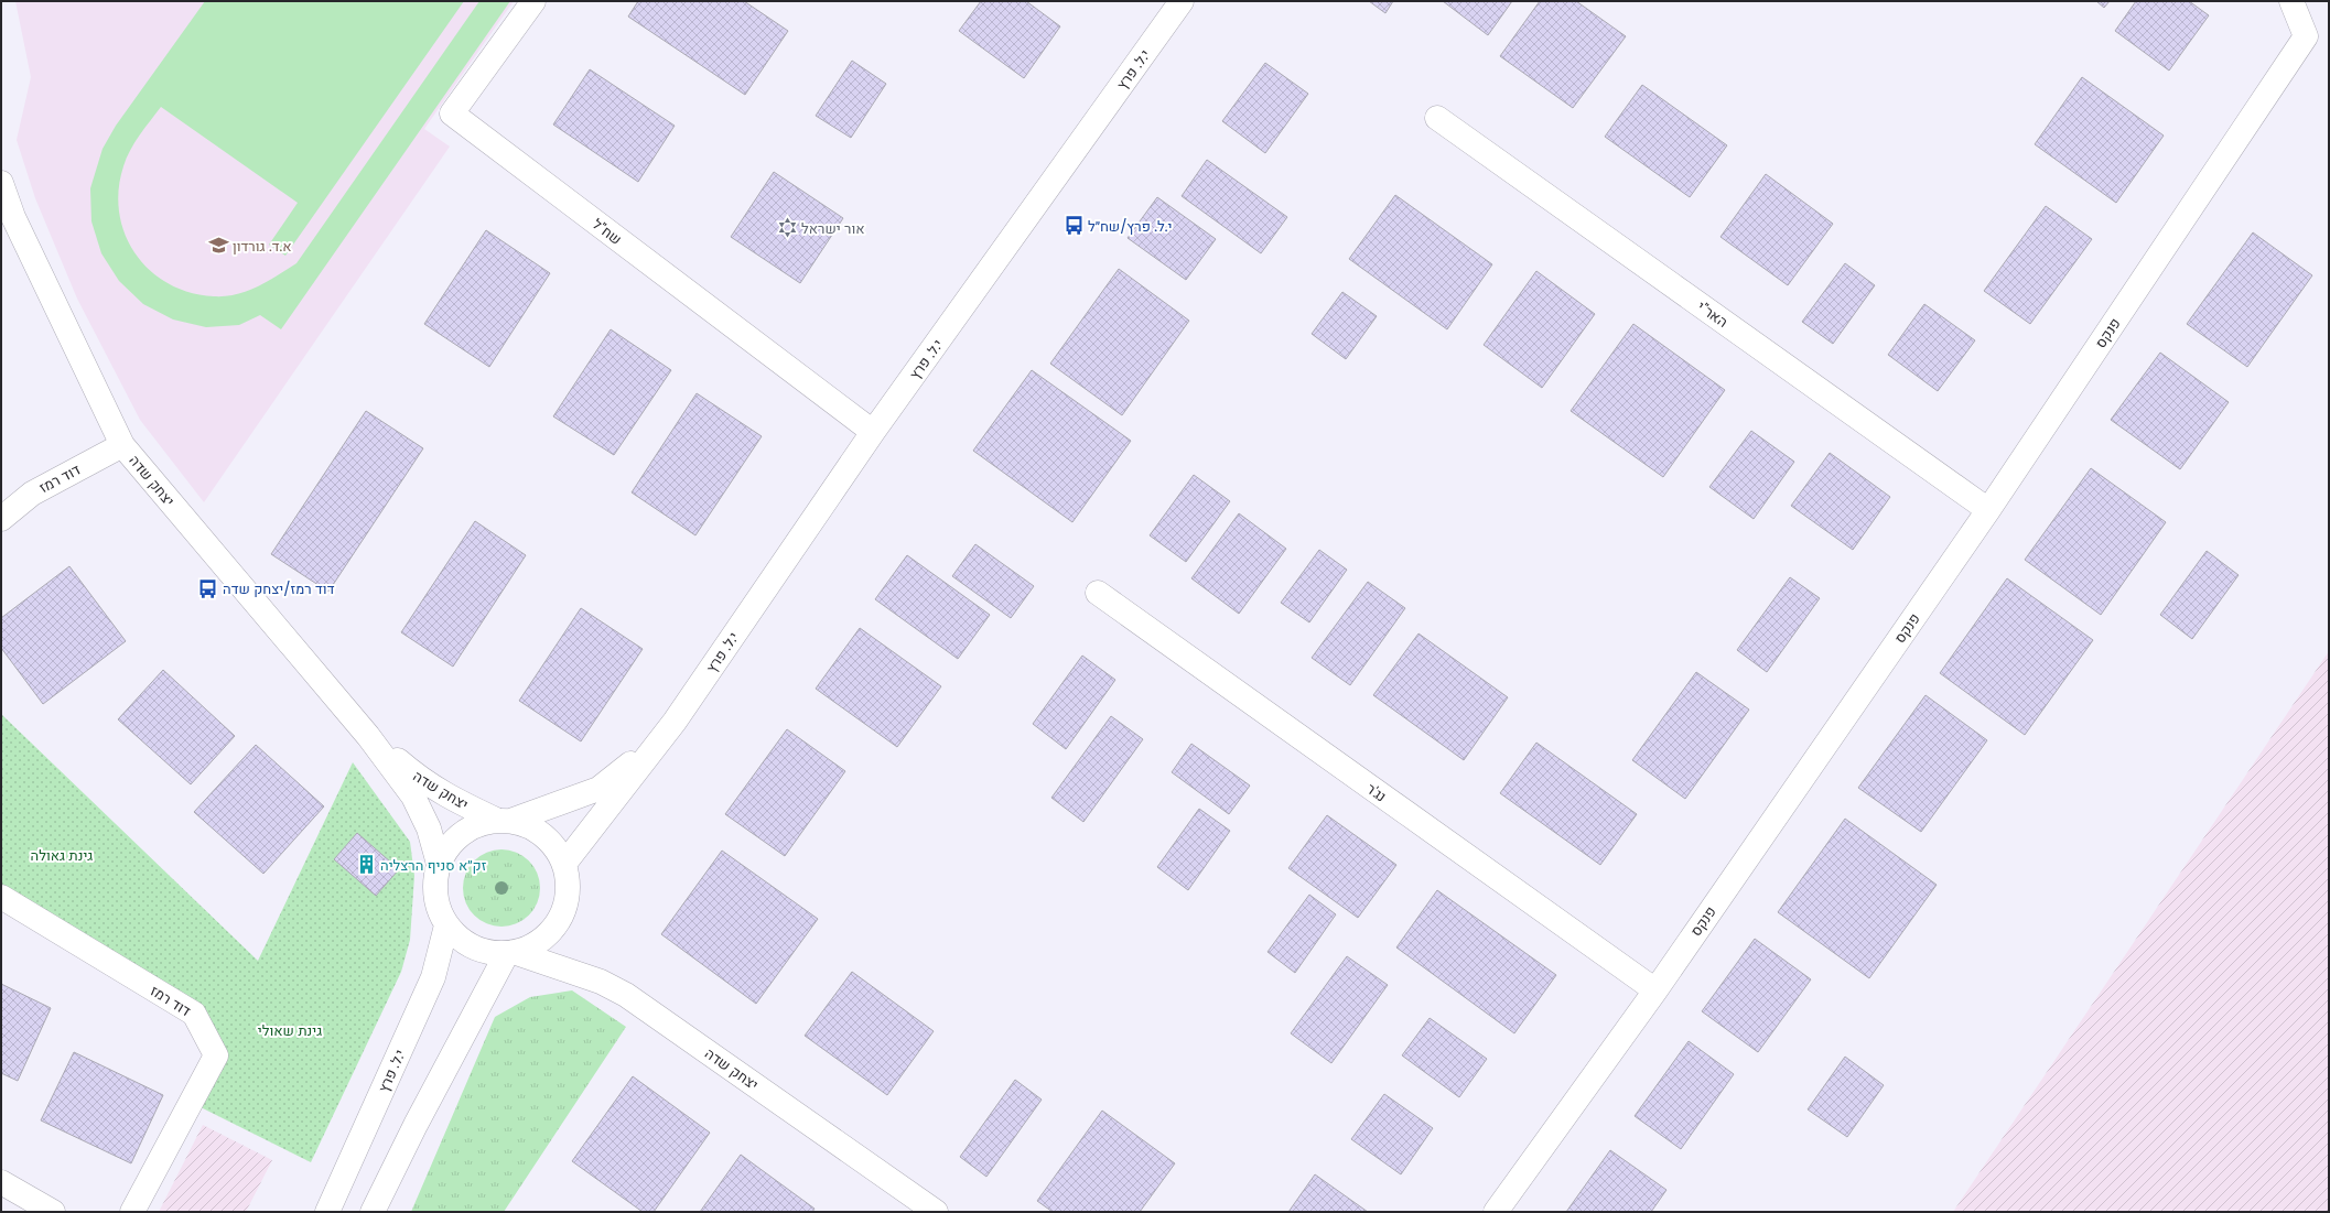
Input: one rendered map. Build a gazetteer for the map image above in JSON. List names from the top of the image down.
{
  "streets": {
    "street": [
      "י.ל. פרץ",
      "שח\"ל",
      "האר\"י",
      "פנקס",
      "דוד רמז",
      "יצחק שדה",
      "נג'ר"
    ]
  },
  "crossings": [
    ["י.ל. פרץ", "שח\"ל"],
    ["י.ל. פרץ", "יצחק שדה"],
    ["האר\"י", "פנקס"],
    ["פנקס", "נג'ר"],
    ["דוד רמז", "יצחק שדה"]
  ],
  "parks": ["גינת גאולה", "גינת שאולי"],
  "places": {
    "bus stop": ["י.ל. פרץ/שח״ל", "דוד רמז/יצחק שדה"],
    "synagogue": ["אור ישראל"],
    "school or university": ["א.ד. גורדון"],
    "building": ["זק״א סניף הרצליה"]
  }
}
